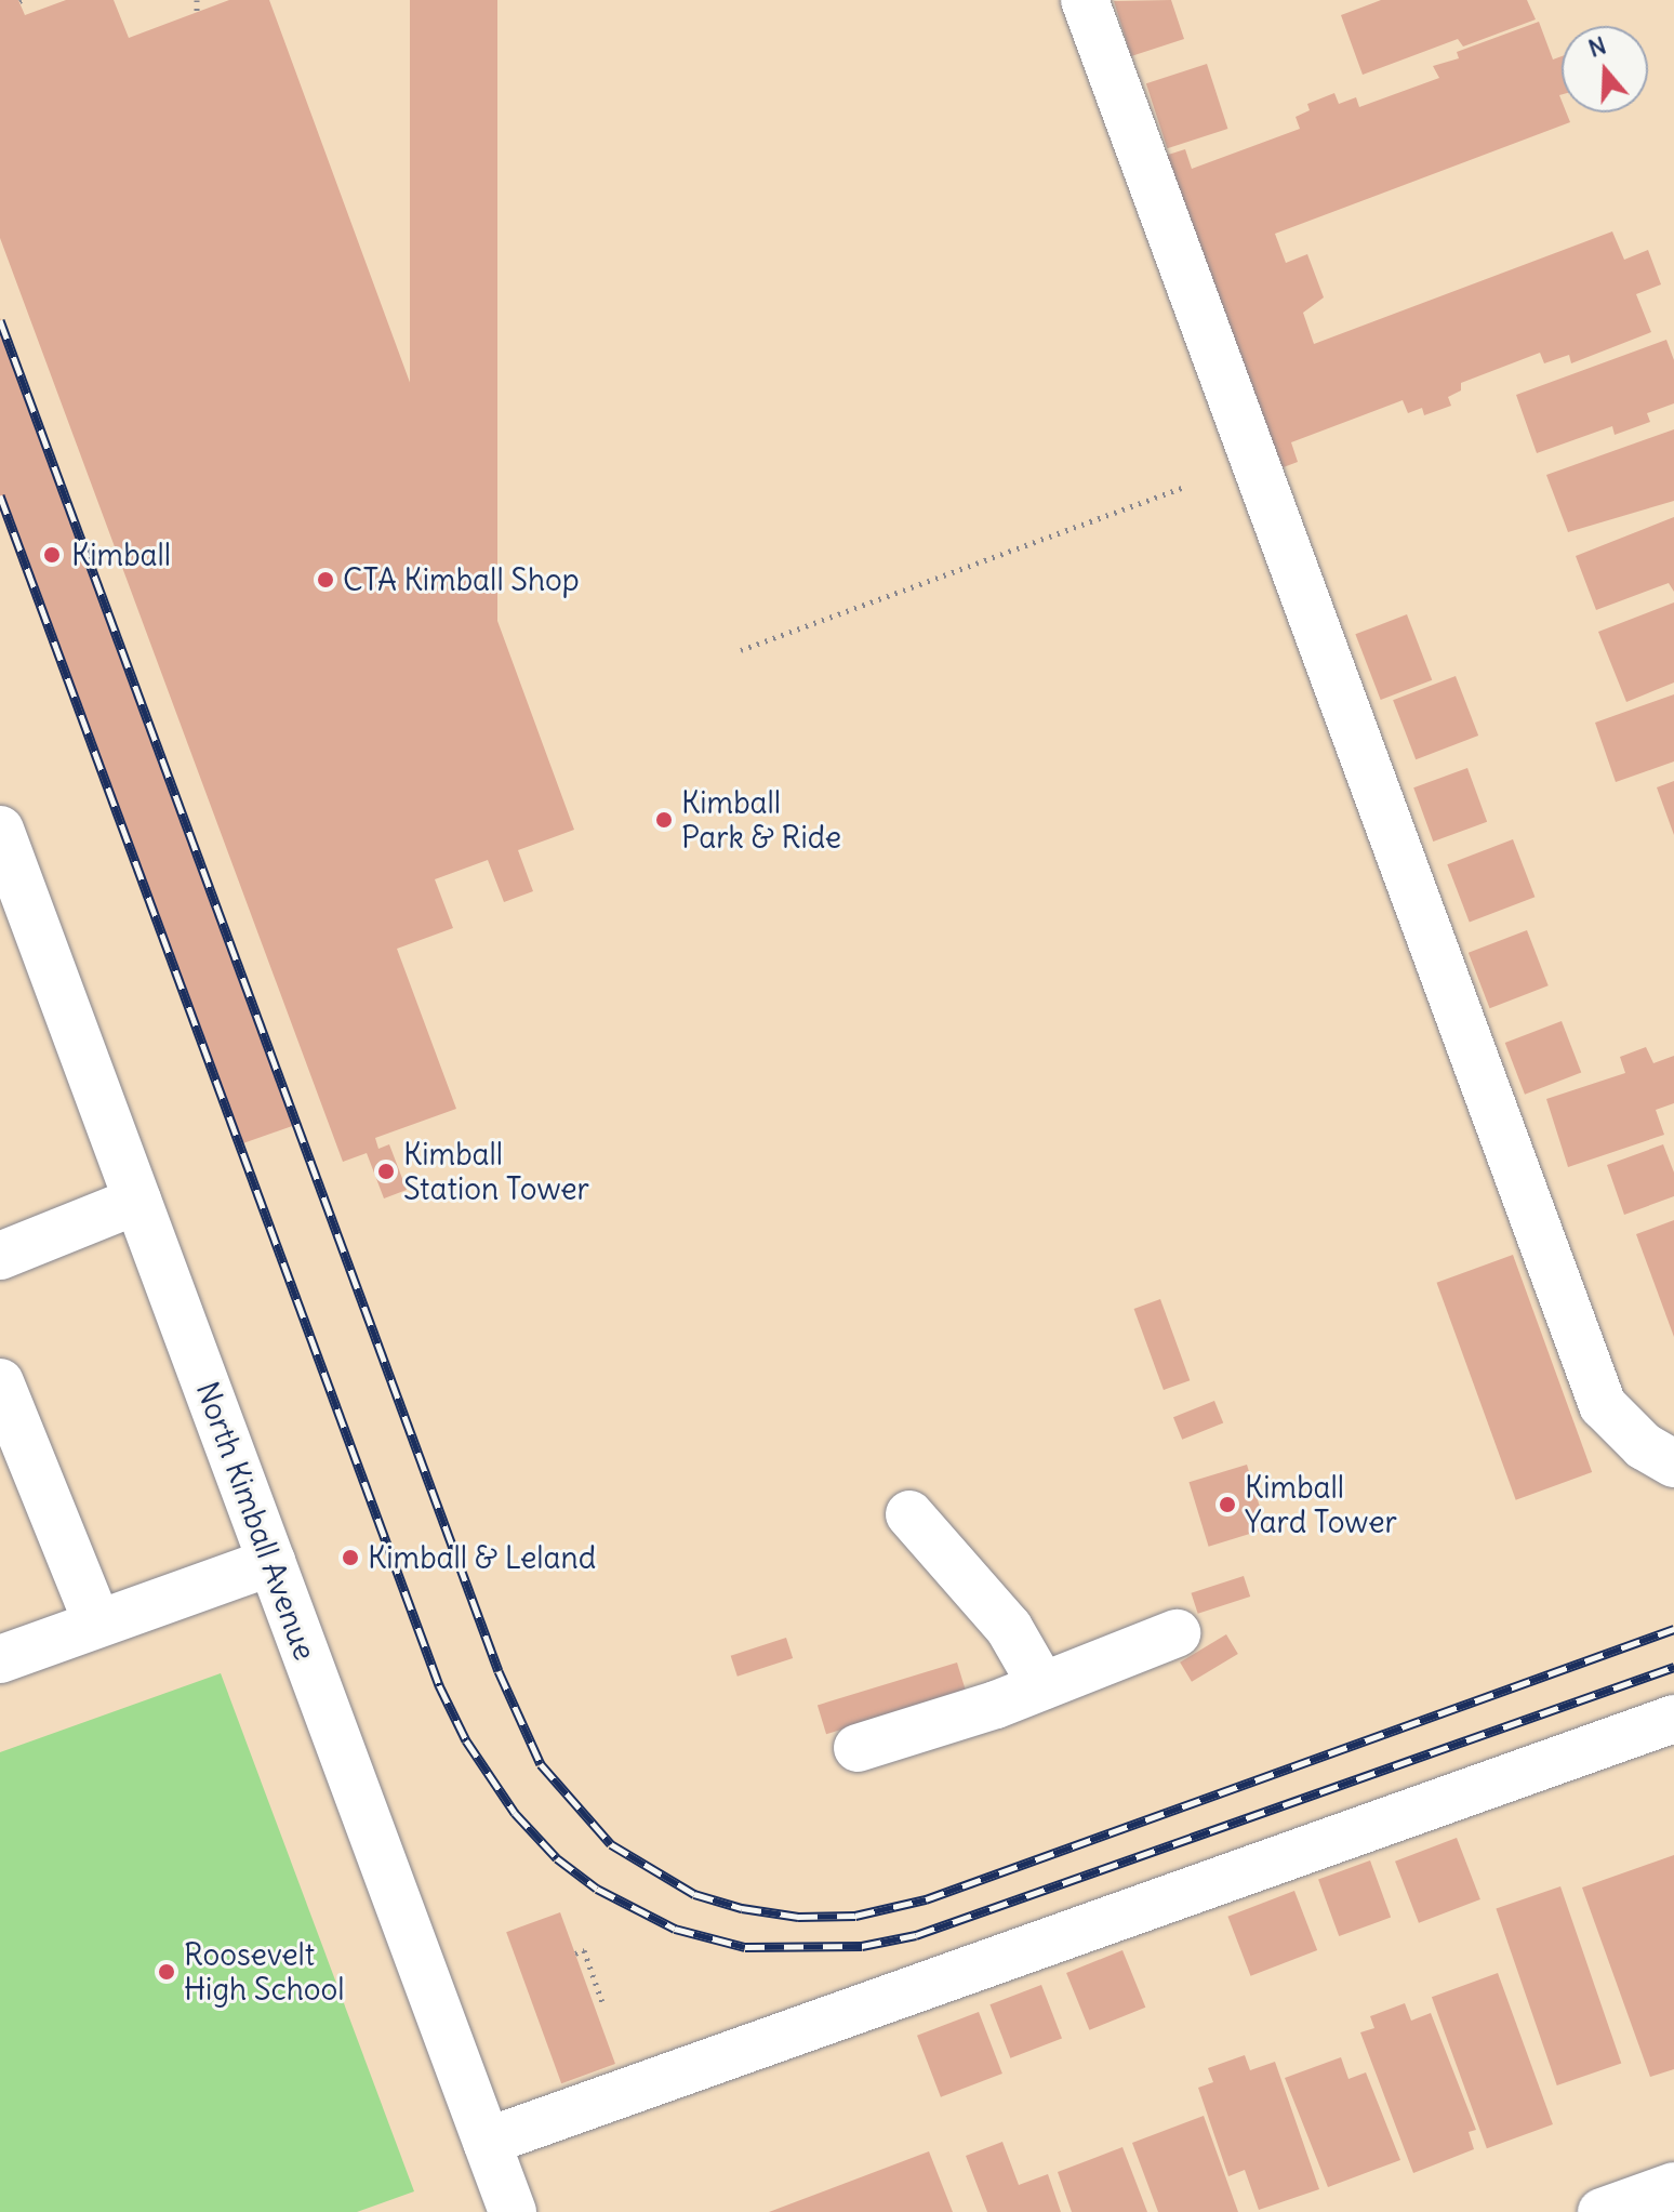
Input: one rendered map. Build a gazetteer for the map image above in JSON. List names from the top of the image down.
{
  "streets": {
    "street": ["North Kimball Avenue"]
  },
  "places": [
    "Kimball",
    "CTA Kimball Shop",
    "Kimball Park & Ride",
    "Kimball Station Tower",
    "Kimball Yard Tower",
    "Kimball & Leland",
    "Roosevelt High School"
  ],
  "north": "top"
}
